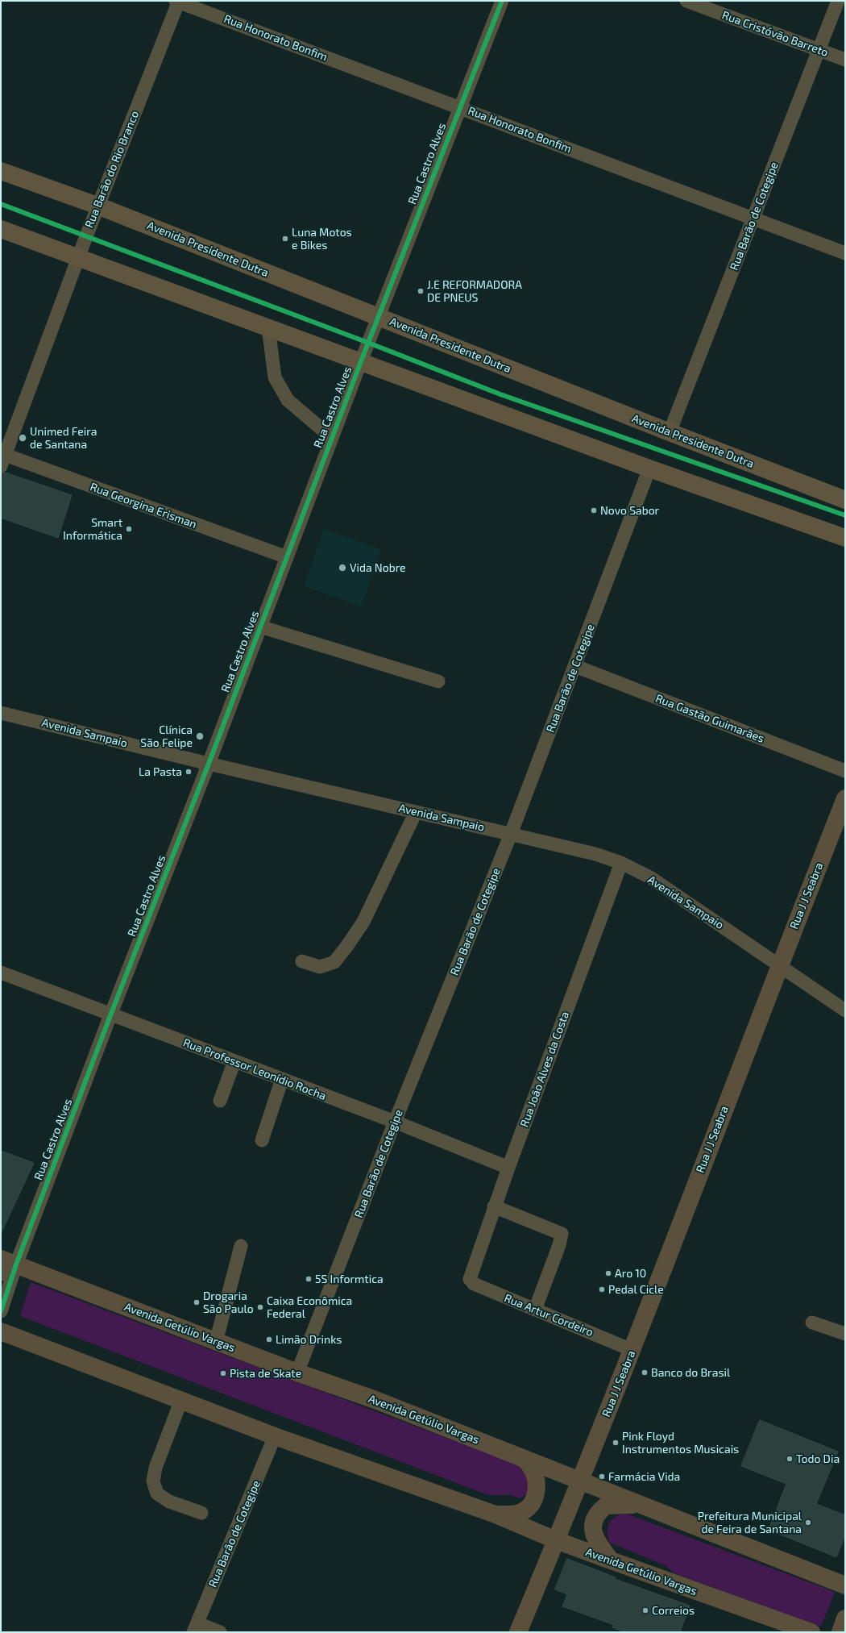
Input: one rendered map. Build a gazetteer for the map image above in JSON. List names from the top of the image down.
{
  "streets": {
    "highway": ["Avenida Presidente Dutra"],
    "main road": ["Rua J J Seabra", "Avenida Getúlio Vargas"],
    "street": [
      "Rua Cristóvão Barreto",
      "Rua Honorato Bonfim",
      "Rua Castro Alves",
      "Rua Barão do Rio Branco",
      "Rua Barão de Cotegipe",
      "Rua Georgina Erisman",
      "Rua Gastão Guimarães",
      "Avenida Sampaio",
      "Rua Professor Leonídio Rocha",
      "Rua João Alves da Costa",
      "Rua Artur Cordeiro"
    ]
  },
  "crossings": [
    ["Rua Cristóvão Barreto", "Rua Barão de Cotegipe"],
    ["Rua Honorato Bonfim", "Rua Castro Alves"],
    ["Rua Honorato Bonfim", "Rua Barão do Rio Branco"],
    ["Rua Honorato Bonfim", "Rua Barão de Cotegipe"],
    ["Rua Castro Alves", "Avenida Presidente Dutra"],
    ["Rua Castro Alves", "Rua Georgina Erisman"],
    ["Rua Castro Alves", "Avenida Sampaio"],
    ["Rua Castro Alves", "Rua Professor Leonídio Rocha"],
    ["Rua Castro Alves", "Avenida Getúlio Vargas"],
    ["Rua Barão do Rio Branco", "Avenida Presidente Dutra"],
    ["Rua Barão do Rio Branco", "Rua Georgina Erisman"],
    ["Rua Barão de Cotegipe", "Avenida Presidente Dutra"],
    ["Rua Barão de Cotegipe", "Rua Gastão Guimarães"],
    ["Rua Barão de Cotegipe", "Avenida Sampaio"],
    ["Rua Barão de Cotegipe", "Rua Professor Leonídio Rocha"],
    ["Rua Barão de Cotegipe", "Avenida Getúlio Vargas"],
    ["Avenida Sampaio", "Rua J J Seabra"],
    ["Avenida Sampaio", "Rua João Alves da Costa"],
    ["Rua J J Seabra", "Rua Artur Cordeiro"],
    ["Rua J J Seabra", "Avenida Getúlio Vargas"],
    ["Rua Professor Leonídio Rocha", "Rua João Alves da Costa"],
    ["Rua João Alves da Costa", "Rua Artur Cordeiro"]
  ],
  "places": [
    "Luna Motos e Bikes",
    "J.E REFORMADORA DE PNEUS",
    "Unimed Feira de Santana",
    "Novo Sabor",
    "Smart Informática",
    "Vida Nobre",
    "Clínica São Felipe",
    "La Pasta",
    "Aro 10",
    "5S Informtica",
    "Pedal Cicle",
    "Drogaria São Paulo",
    "Caixa Econômica Federal",
    "Limão Drinks",
    "Banco do Brasil",
    "Pista de Skate",
    "Pink Floyd Instrumentos Musicais",
    "Todo Dia",
    "Farmácia Vida",
    "Prefeitura Municipal de Feira de Santana",
    "Correios"
  ]
}
